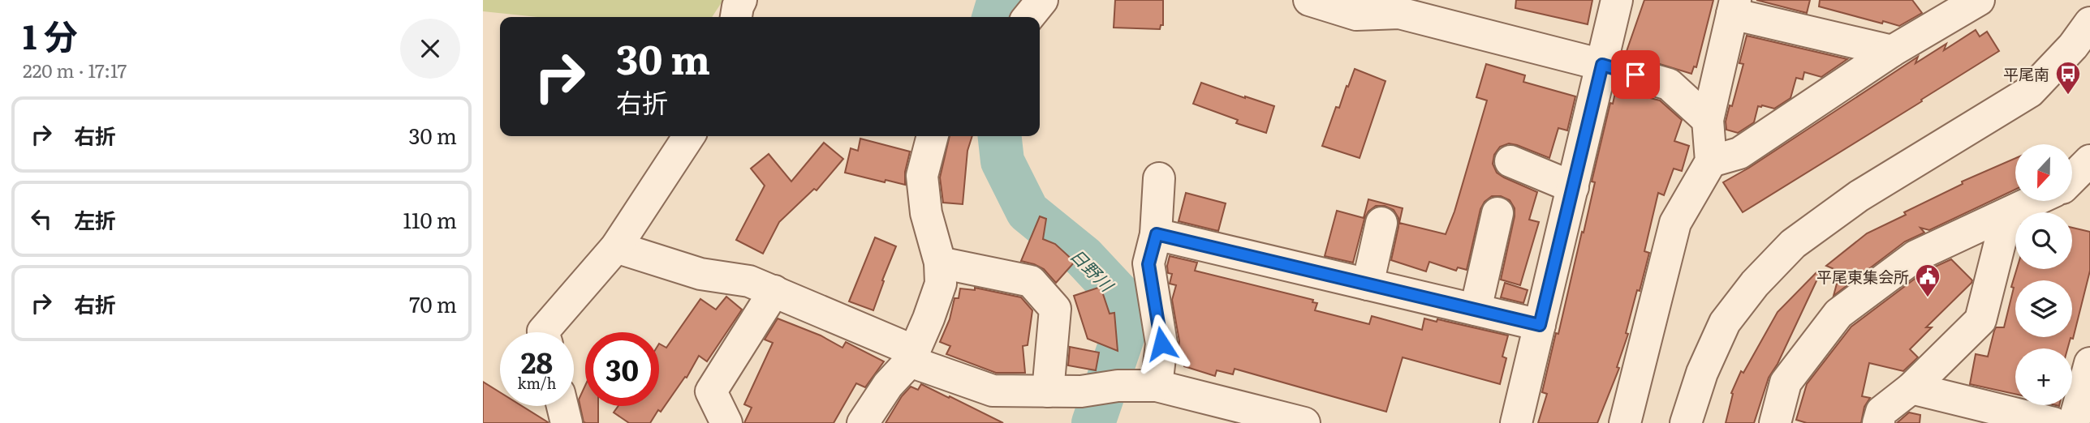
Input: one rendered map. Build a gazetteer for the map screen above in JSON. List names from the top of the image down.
{
  "water": ["日野川"],
  "places": {
    "bus stop": ["平尾南"],
    "public building": ["平尾東集会所"]
  },
  "north": "bottom",
  "page": {
    "heading": ["1 分", "220 m · 17:17"],
    "turn": ["30 m", "右折"],
    "list": [
      {
        "name": "右折",
        "value": "30 m"
      },
      {
        "name": "左折",
        "value": "110 m"
      },
      {
        "name": "右折",
        "value": "70 m"
      }
    ],
    "map_buttons": "+",
    "speed": "28 km/h",
    "limit": "30"
  }
}
